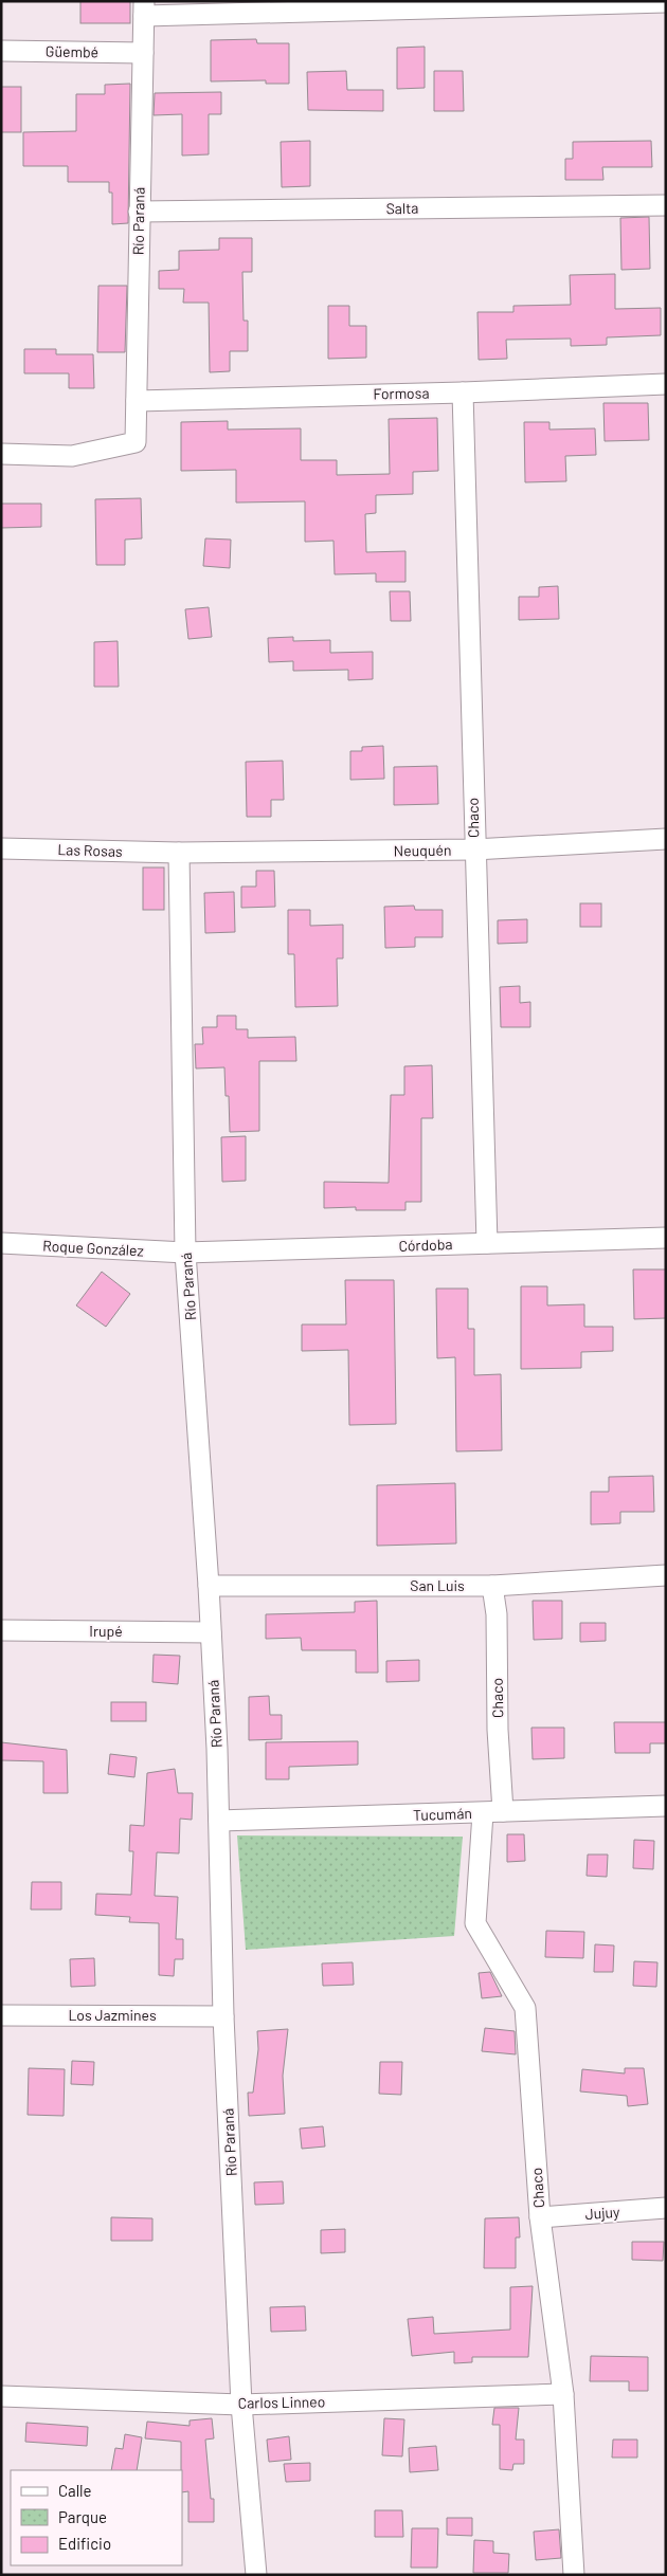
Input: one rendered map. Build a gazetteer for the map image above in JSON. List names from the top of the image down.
{
  "streets": {
    "street": [
      "Güembé",
      "Salta",
      "Río Paraná",
      "Formosa",
      "Chaco",
      "Las Rosas",
      "Neuquén",
      "Córdoba",
      "Roque González",
      "San Luis",
      "Irupé",
      "Tucumán",
      "Los Jazmines",
      "Jujuy",
      "Carlos Linneo"
    ]
  },
  "crossings": [
    ["Güembé", "Río Paraná"],
    ["Salta", "Río Paraná"],
    ["Río Paraná", "Formosa"],
    ["Río Paraná", "Las Rosas"],
    ["Río Paraná", "Neuquén"],
    ["Río Paraná", "Córdoba"],
    ["Río Paraná", "Roque González"],
    ["Río Paraná", "San Luis"],
    ["Río Paraná", "Irupé"],
    ["Río Paraná", "Tucumán"],
    ["Río Paraná", "Los Jazmines"],
    ["Río Paraná", "Carlos Linneo"],
    ["Formosa", "Chaco"],
    ["Chaco", "Neuquén"],
    ["Chaco", "Córdoba"],
    ["Chaco", "San Luis"],
    ["Chaco", "Tucumán"],
    ["Chaco", "Jujuy"],
    ["Chaco", "Carlos Linneo"],
    ["Las Rosas", "Neuquén"],
    ["Córdoba", "Roque González"]
  ],
  "legend": ["Calle", "Parque", "Edificio"]
}
